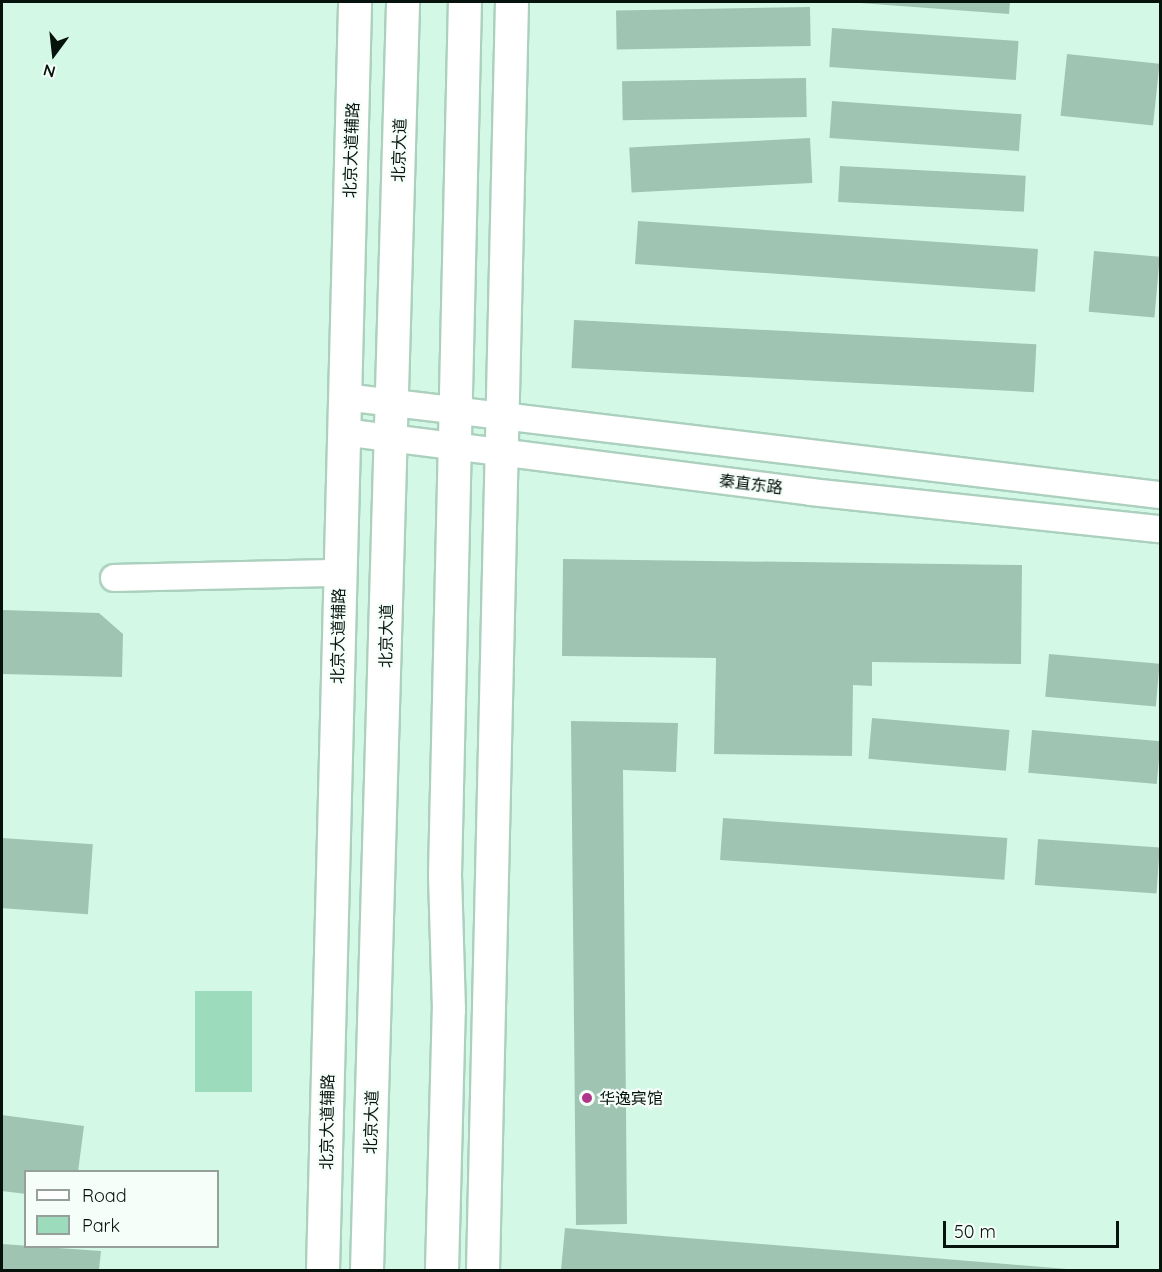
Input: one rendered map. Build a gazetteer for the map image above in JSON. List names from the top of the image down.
{
  "streets": {
    "main road": ["北京大道辅路", "北京大道"],
    "street": ["秦直东路"]
  },
  "crossings": [
    ["北京大道辅路", "秦直东路"],
    ["北京大道", "秦直东路"]
  ],
  "places": ["华逸宾馆"],
  "legend": ["Road", "Park"],
  "scale_bar": "50 m",
  "north": "bottom"
}
